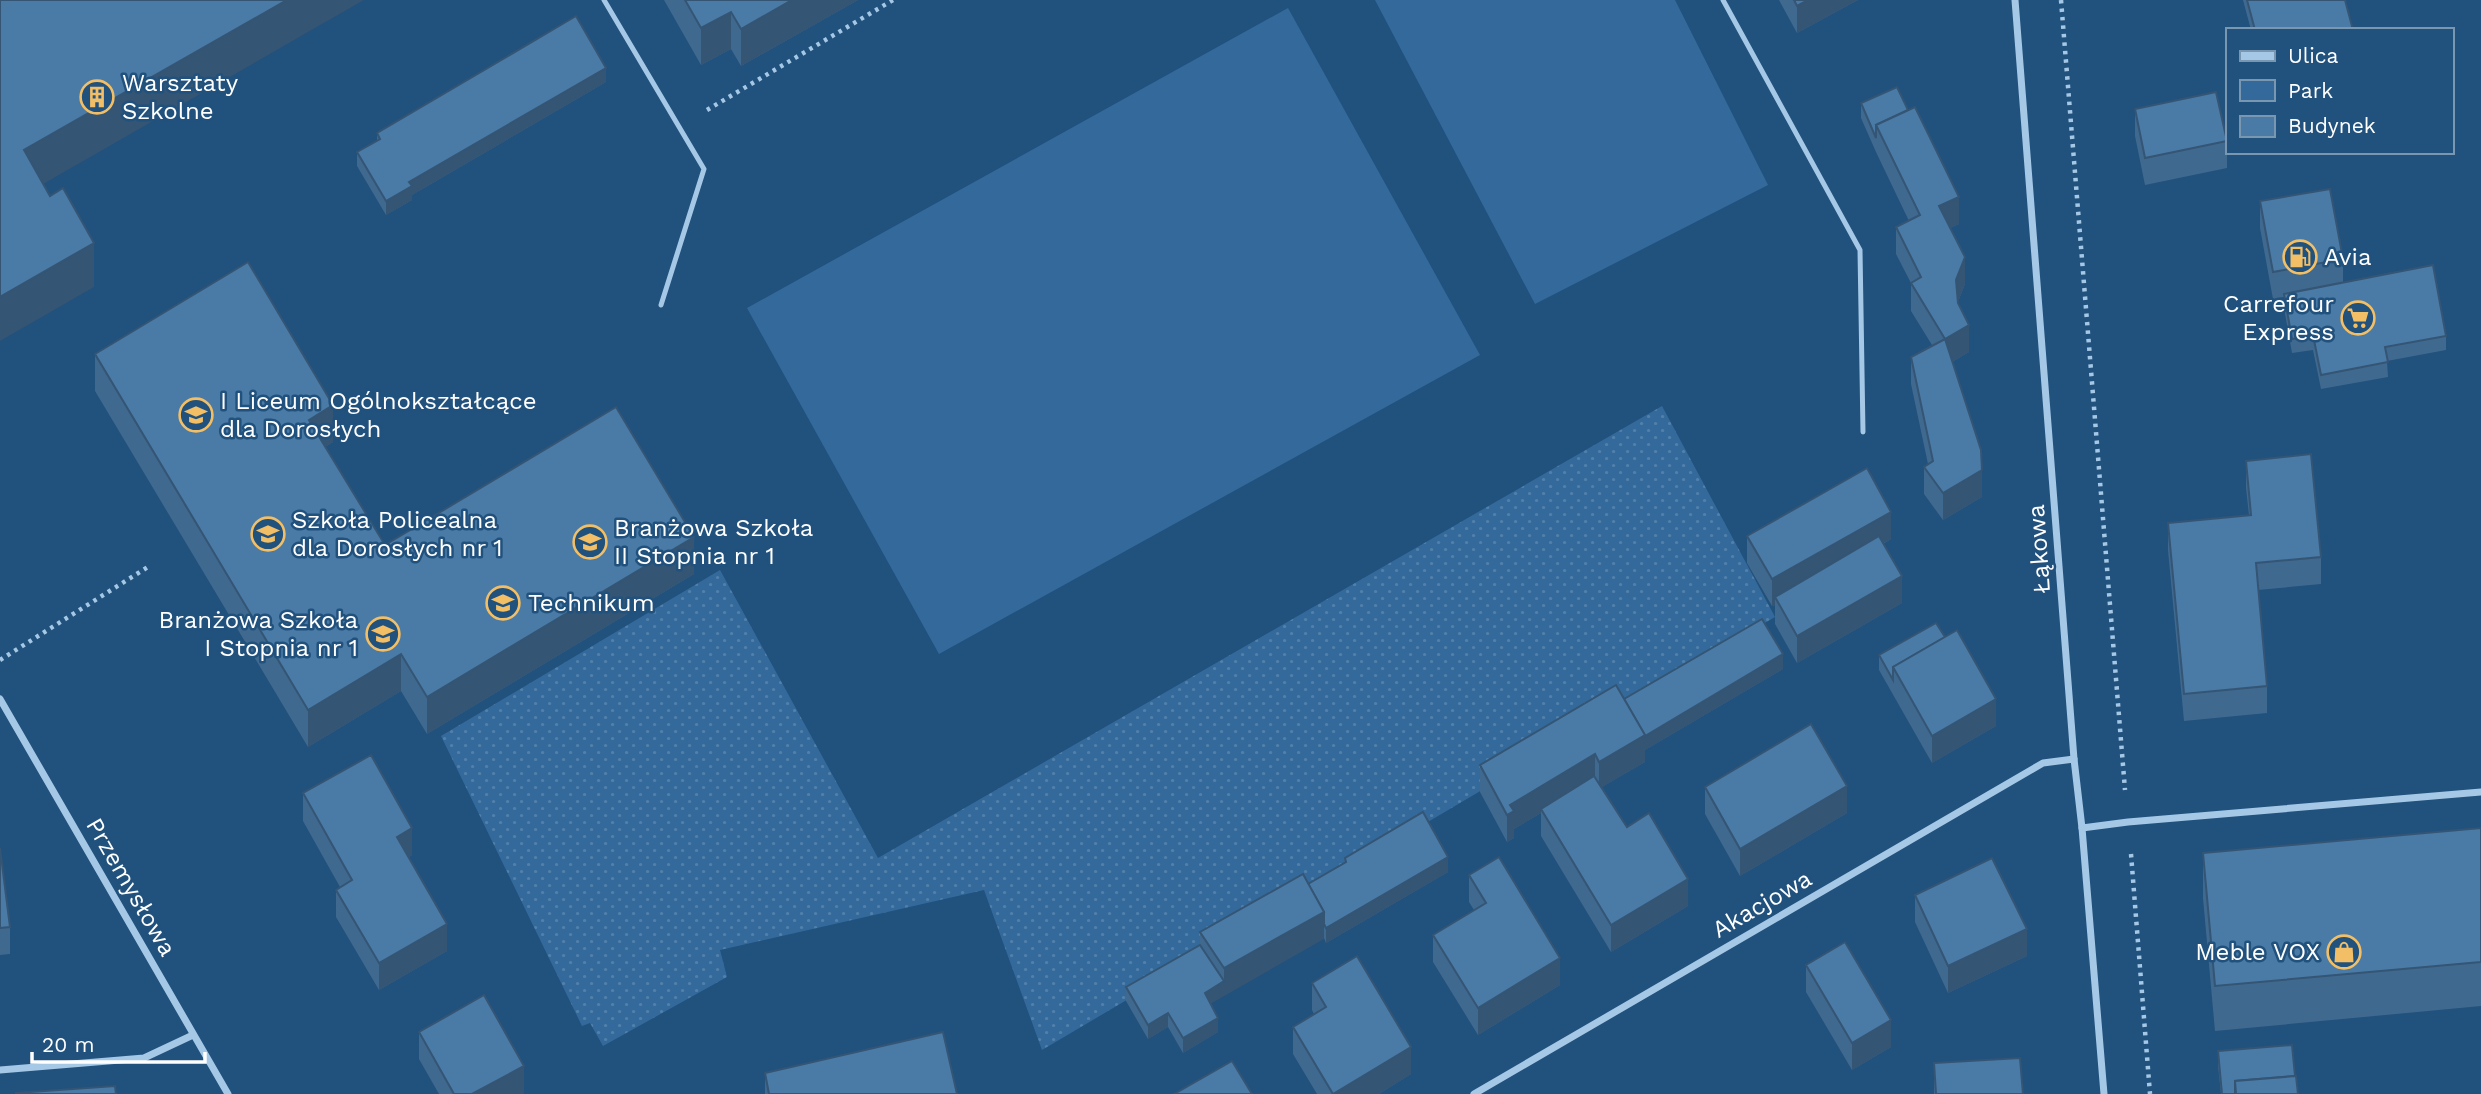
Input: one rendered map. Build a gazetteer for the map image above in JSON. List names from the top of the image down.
{
  "streets": {
    "street": ["Łąkowa", "Przemysłowa", "Akacjowa"]
  },
  "crossings": [
    ["Łąkowa", "Akacjowa"]
  ],
  "places": {
    "building": ["Warsztaty Szkolne"],
    "fuel station": ["Avia"],
    "supermarket": ["Carrefour Express"],
    "school or university": [
      "I Liceum Ogólnokształcące dla Dorosłych",
      "Szkoła Policealna dla Dorosłych nr 1",
      "Branżowa Szkoła II Stopnia nr 1",
      "Technikum",
      "Branżowa Szkoła I Stopnia nr 1"
    ],
    "shop": ["Meble VOX"]
  },
  "legend": ["Ulica", "Park", "Budynek"],
  "scale_bar": "20 m"
}
